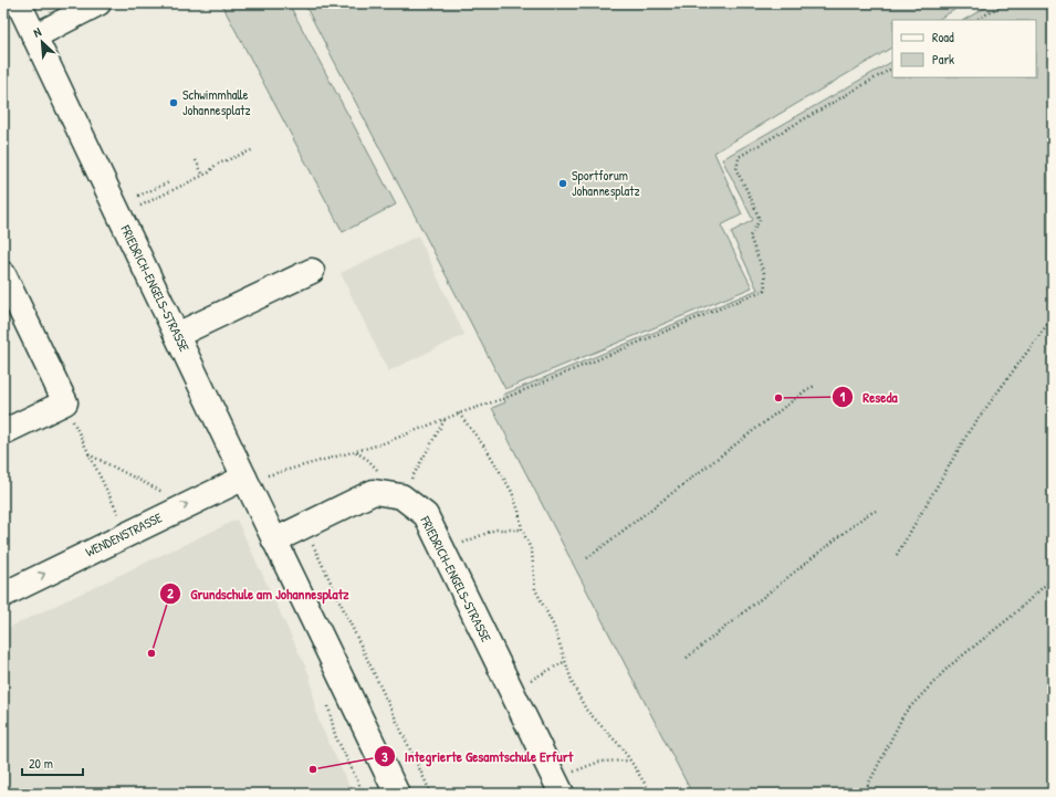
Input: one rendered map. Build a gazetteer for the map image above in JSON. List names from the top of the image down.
{
  "streets": {
    "street": ["FRIEDRICH-ENGELS-STRASSE", "WENDENSTRASSE"]
  },
  "crossings": [
    ["FRIEDRICH-ENGELS-STRASSE", "WENDENSTRASSE"]
  ],
  "places": [
    "Schwimmhalle Johannesplatz",
    "Sportforum Johannesplatz",
    "Reseda",
    "Grundschule am Johannesplatz",
    "Integrierte Gesamtschule Erfurt"
  ],
  "legend": ["Road", "Park"],
  "scale_bar": "20 m",
  "north": "top left"
}
